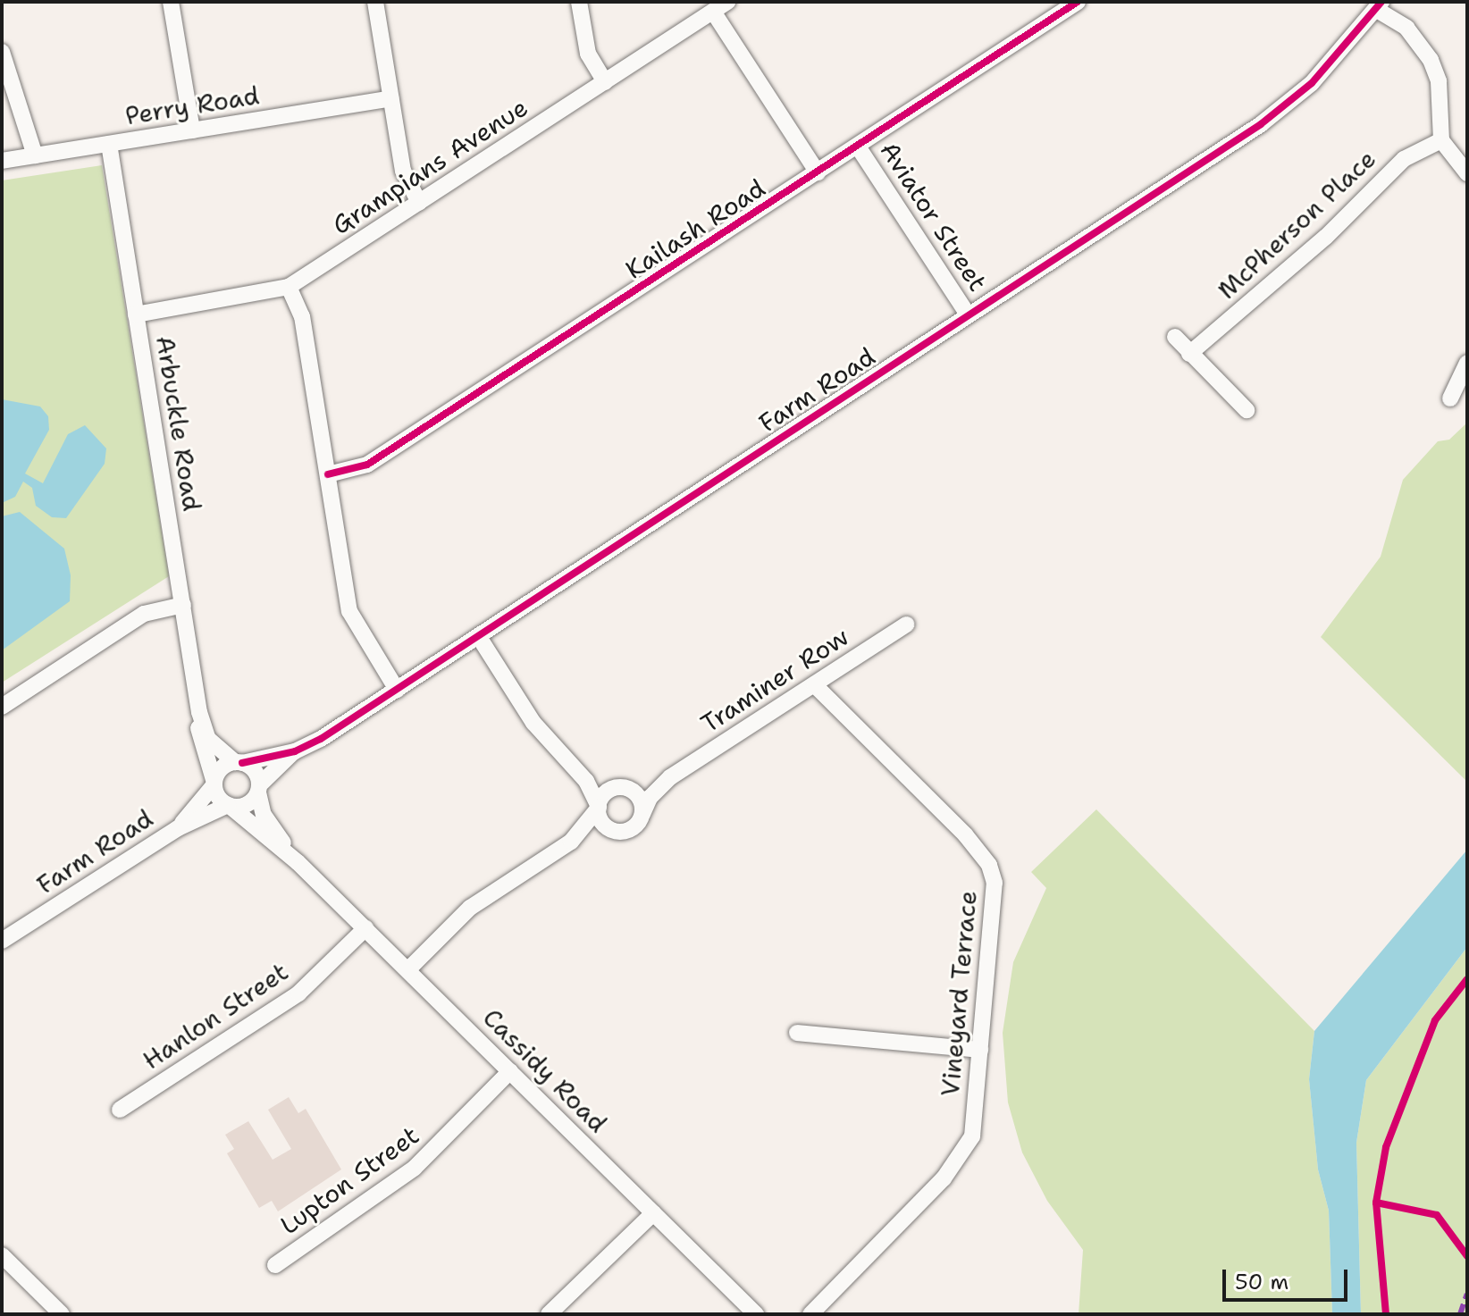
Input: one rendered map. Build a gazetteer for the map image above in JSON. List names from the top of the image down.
{
  "streets": {
    "street": [
      "Perry Road",
      "Grampians Avenue",
      "Aviator Street",
      "McPherson Place",
      "Kailash Road",
      "Farm Road",
      "Arbuckle Road",
      "Traminer Row",
      "Vineyard Terrace",
      "Hanlon Street",
      "Cassidy Road",
      "Lupton Street"
    ]
  },
  "crossings": [
    ["Perry Road", "Arbuckle Road"],
    ["Grampians Avenue", "Arbuckle Road"],
    ["Aviator Street", "Kailash Road"],
    ["Aviator Street", "Farm Road"],
    ["Farm Road", "Arbuckle Road"],
    ["Farm Road", "Cassidy Road"],
    ["Arbuckle Road", "Cassidy Road"],
    ["Traminer Row", "Vineyard Terrace"],
    ["Hanlon Street", "Cassidy Road"],
    ["Cassidy Road", "Lupton Street"]
  ],
  "scale_bar": "50 m"
}
